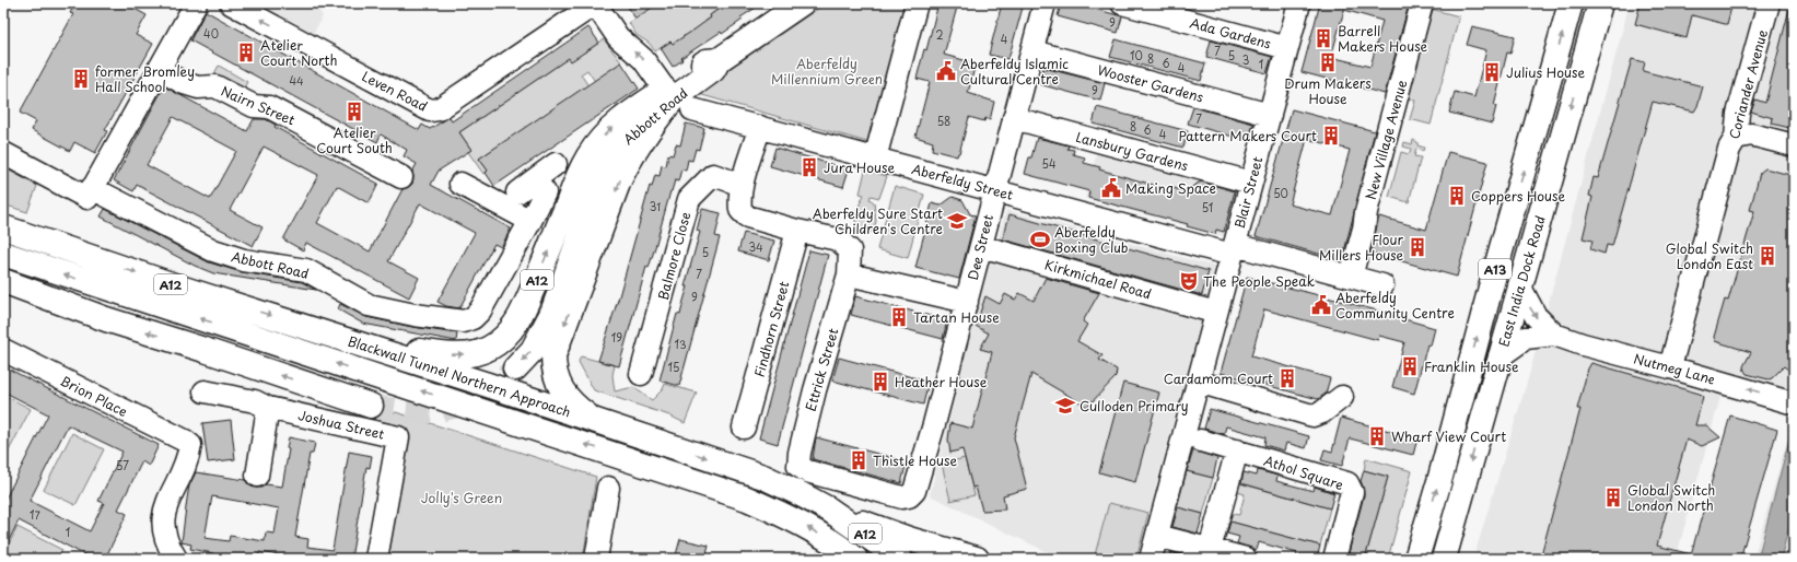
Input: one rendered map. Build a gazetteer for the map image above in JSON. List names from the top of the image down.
{
  "streets": {
    "main road": [
      "Abbott Road",
      "A13",
      "A12",
      "East India Dock Road",
      "Blackwall Tunnel Northern Approach"
    ],
    "street": [
      "Ada Gardens",
      "Wooster Gardens",
      "Coriander Avenue",
      "Leven Road",
      "Nairn Street",
      "New Village Avenue",
      "Lansbury Gardens",
      "Aberfeldy Street",
      "Blair Street",
      "Dee Street",
      "Balmore Close",
      "Kirkmichael Road",
      "Findhorn Street",
      "Nutmeg Lane",
      "Ettrick Street",
      "Brion Place",
      "Joshua Street",
      "Athol Square"
    ]
  },
  "crossings": [
    ["Ada Gardens", "Blair Street"],
    ["Wooster Gardens", "Blair Street"],
    ["Wooster Gardens", "Dee Street"],
    ["Coriander Avenue", "Nutmeg Lane"],
    ["Abbott Road", "Aberfeldy Street"],
    ["Abbott Road", "A12"],
    ["New Village Avenue", "Aberfeldy Street"],
    ["Lansbury Gardens", "Blair Street"],
    ["Lansbury Gardens", "Dee Street"],
    ["Aberfeldy Street", "Blair Street"],
    ["Aberfeldy Street", "Dee Street"],
    ["Aberfeldy Street", "A12"],
    ["Blair Street", "Kirkmichael Road"],
    ["Dee Street", "Kirkmichael Road"],
    ["Dee Street", "Ettrick Street"],
    ["A12", "Blackwall Tunnel Northern Approach"],
    ["East India Dock Road", "Nutmeg Lane"],
    ["Findhorn Street", "Ettrick Street"]
  ],
  "one_way": ["Leven Road"],
  "parks": ["Aberfeldy Millennium Green", "Jolly's Green"],
  "places": {
    "building": [
      "Barrell Makers House",
      "Atelier Court North",
      "Drum Makers House",
      "Julius House",
      "former Bromley Hall School",
      "Atelier Court South",
      "Pattern Makers Court",
      "Jura House",
      "Coppers House",
      "Flour Millers House",
      "Global Switch London East",
      "Tartan House",
      "Franklin House",
      "Cardamom Court",
      "Heather House",
      "Wharf View Court",
      "Thistle House",
      "Global Switch London North"
    ],
    "public building": ["Aberfeldy Islamic Cultural Centre", "Making Space", "Aberfeldy Community Centre"],
    "school or university": ["Aberfeldy Sure Start Children's Centre", "Culloden Primary"],
    "sports": ["Aberfeldy Boxing Club"],
    "theatre": ["The People Speak"]
  },
  "house_numbers": [
    "9",
    "40",
    "2",
    "4",
    "7",
    "10",
    "5",
    "8",
    "3",
    "6",
    "1",
    "4",
    "44",
    "9",
    "7",
    "58",
    "8",
    "6",
    "4",
    "54",
    "50",
    "31",
    "51",
    "34",
    "5",
    "7",
    "9",
    "19",
    "13",
    "15",
    "57",
    "17",
    "1"
  ]
}
